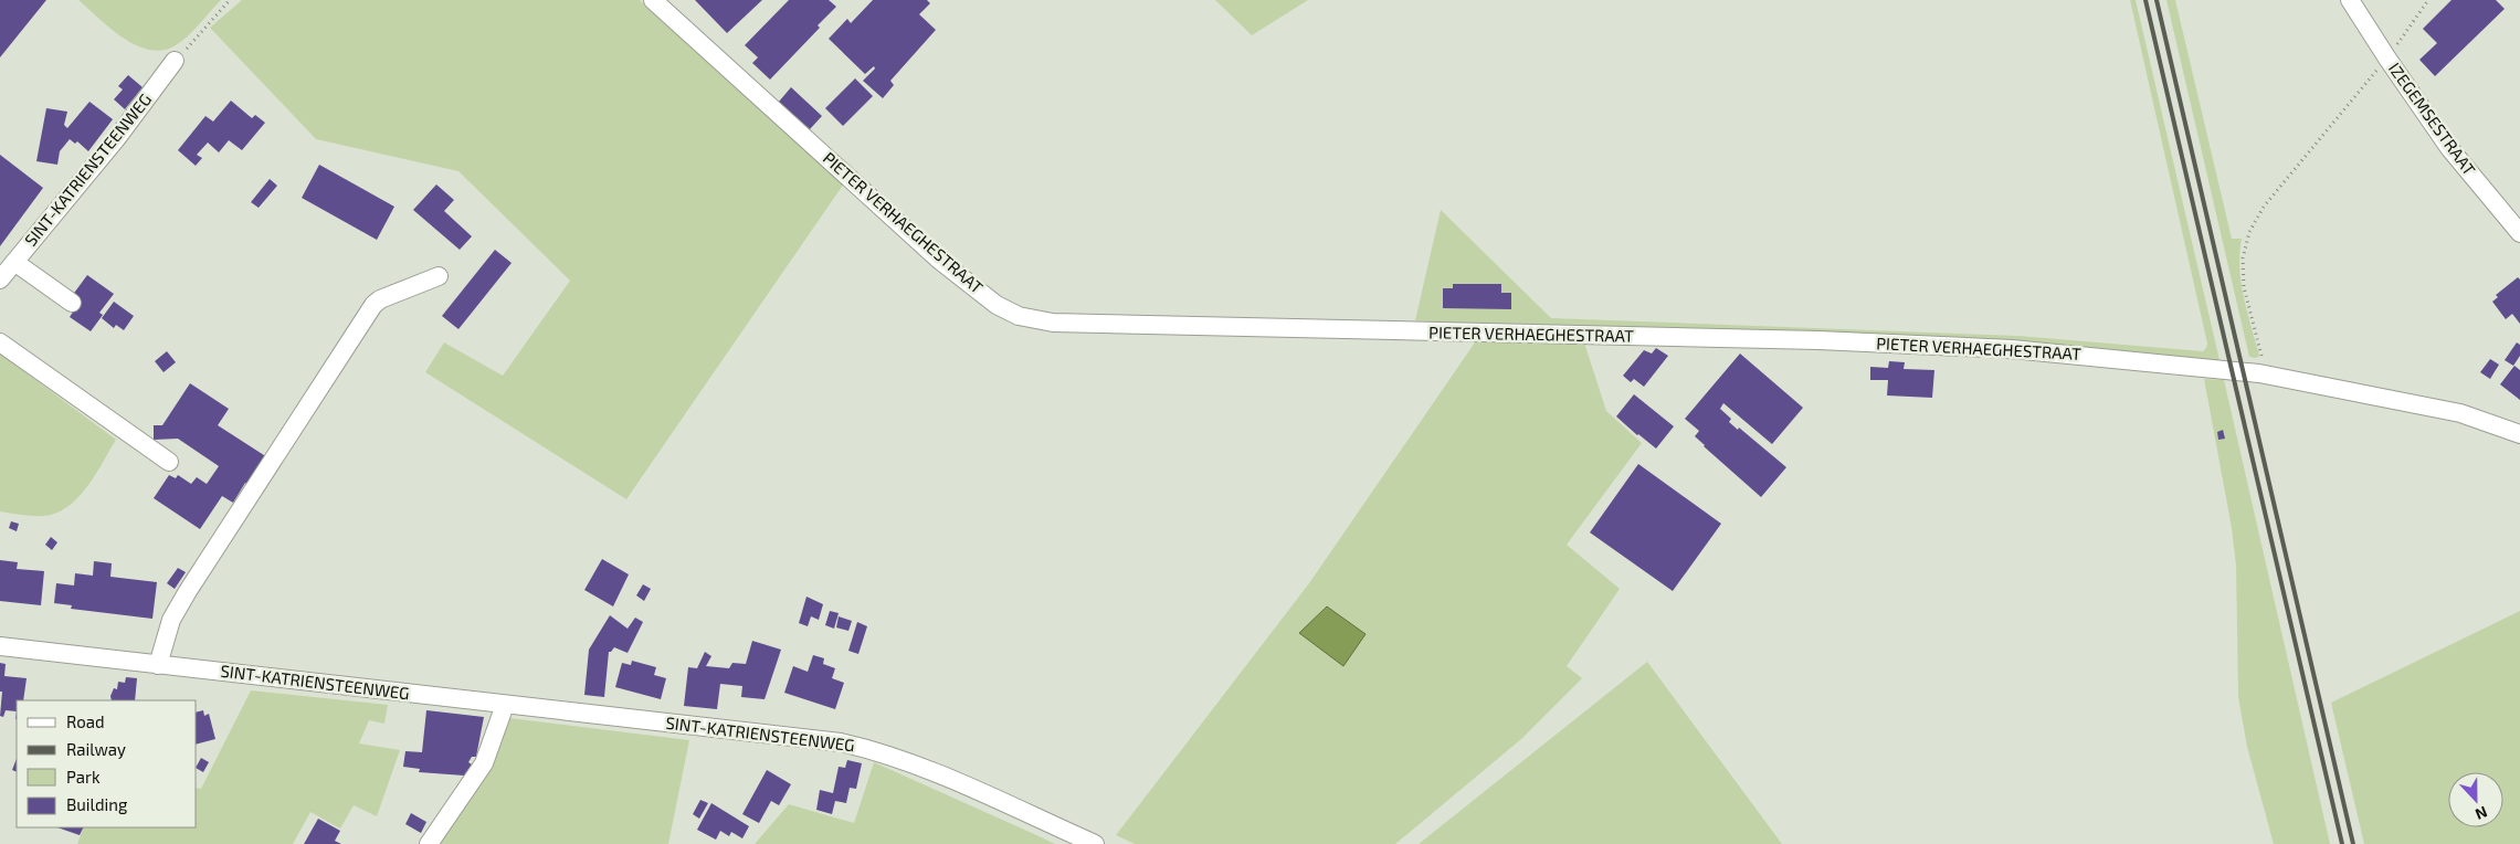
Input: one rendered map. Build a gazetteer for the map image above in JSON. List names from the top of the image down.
{
  "streets": {
    "street": ["IZEGEMSESTRAAT", "SINT-KATRIENSTEENWEG", "PIETER VERHAEGHESTRAAT"]
  },
  "legend": [
    "Road",
    "Railway",
    "Park",
    "Building"
  ],
  "north": "bottom"
}
